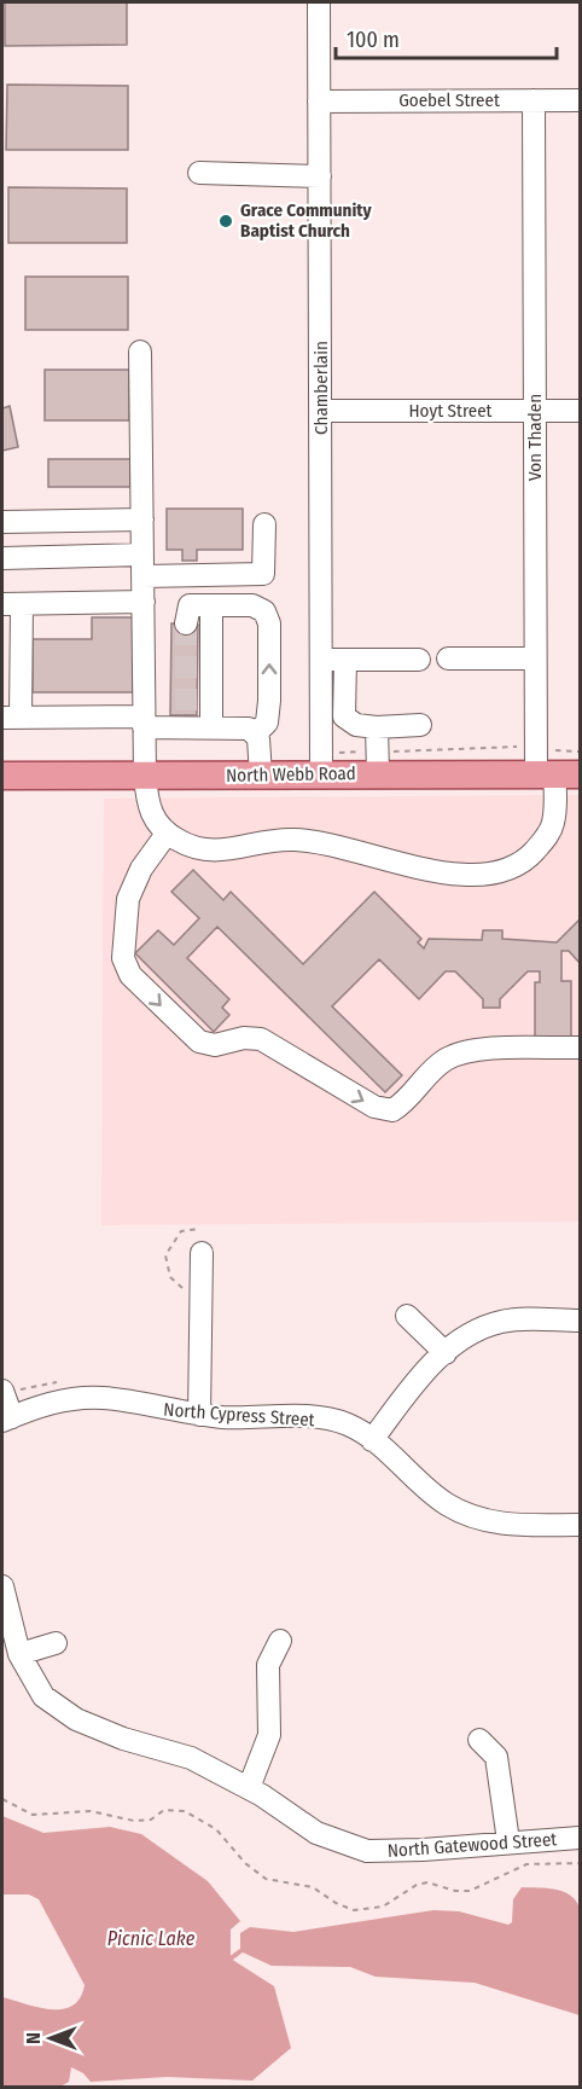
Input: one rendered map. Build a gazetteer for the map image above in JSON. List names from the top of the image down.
{
  "streets": {
    "main road": ["North Webb Road"],
    "street": [
      "Goebel Street",
      "Chamberlain",
      "Hoyt Street",
      "Von Thaden",
      "North Cypress Street",
      "North Gatewood Street"
    ]
  },
  "crossings": [
    ["Goebel Street", "Chamberlain"],
    ["Goebel Street", "Von Thaden"],
    ["Chamberlain", "Hoyt Street"],
    ["Chamberlain", "North Webb Road"],
    ["Hoyt Street", "Von Thaden"],
    ["Von Thaden", "North Webb Road"]
  ],
  "water": ["Picnic Lake"],
  "places": ["Grace Community Baptist Church"],
  "scale_bar": "100 m",
  "north": "left"
}
